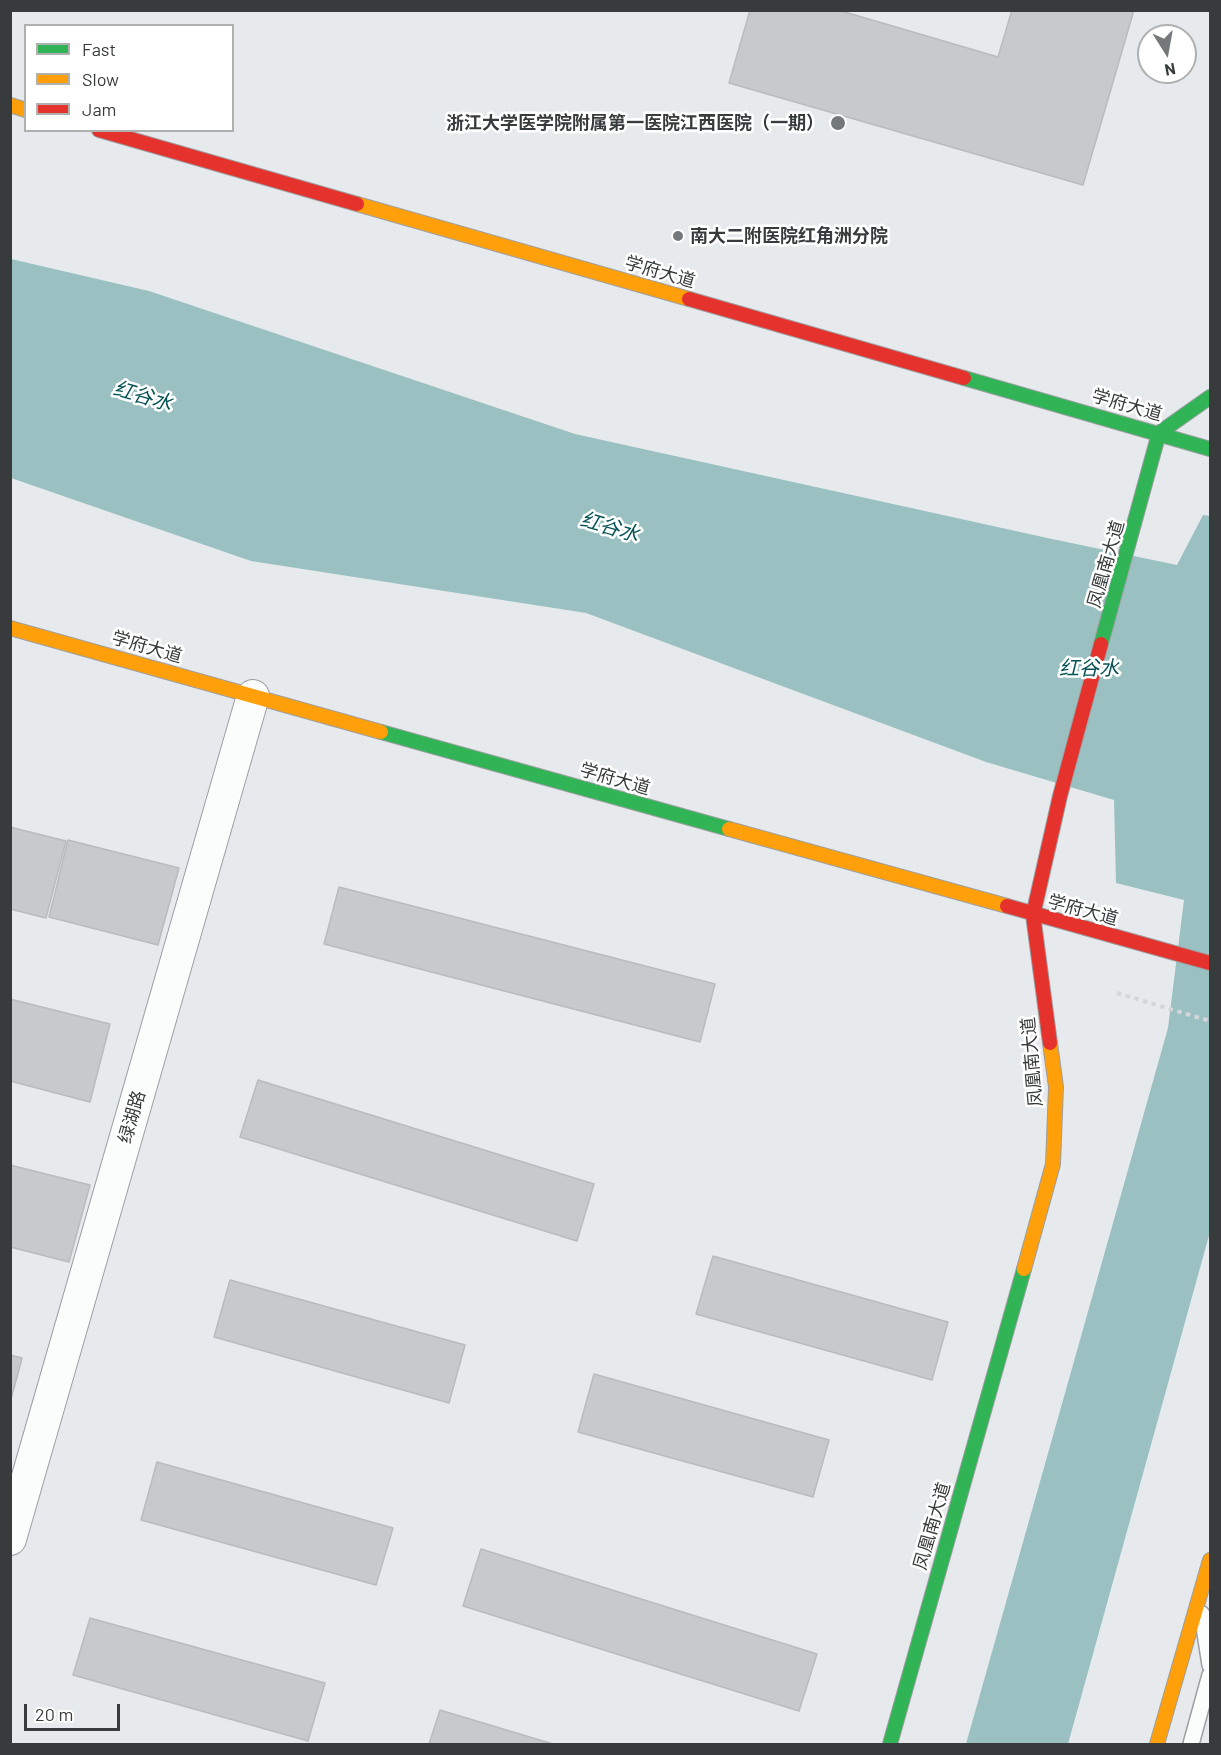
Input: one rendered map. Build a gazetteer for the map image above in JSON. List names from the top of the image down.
{
  "streets": {
    "main road": ["学府大道", "凤凰南大道"],
    "street": ["绿湖路"]
  },
  "crossings": [
    ["学府大道", "凤凰南大道"],
    ["学府大道", "绿湖路"]
  ],
  "water": ["红谷水"],
  "places": ["浙江大学医学院附属第一医院江西医院（一期）", "南大二附医院红角洲分院"],
  "legend": ["Fast", "Slow", "Jam"],
  "scale_bar": "20 m",
  "north": "bottom"
}
